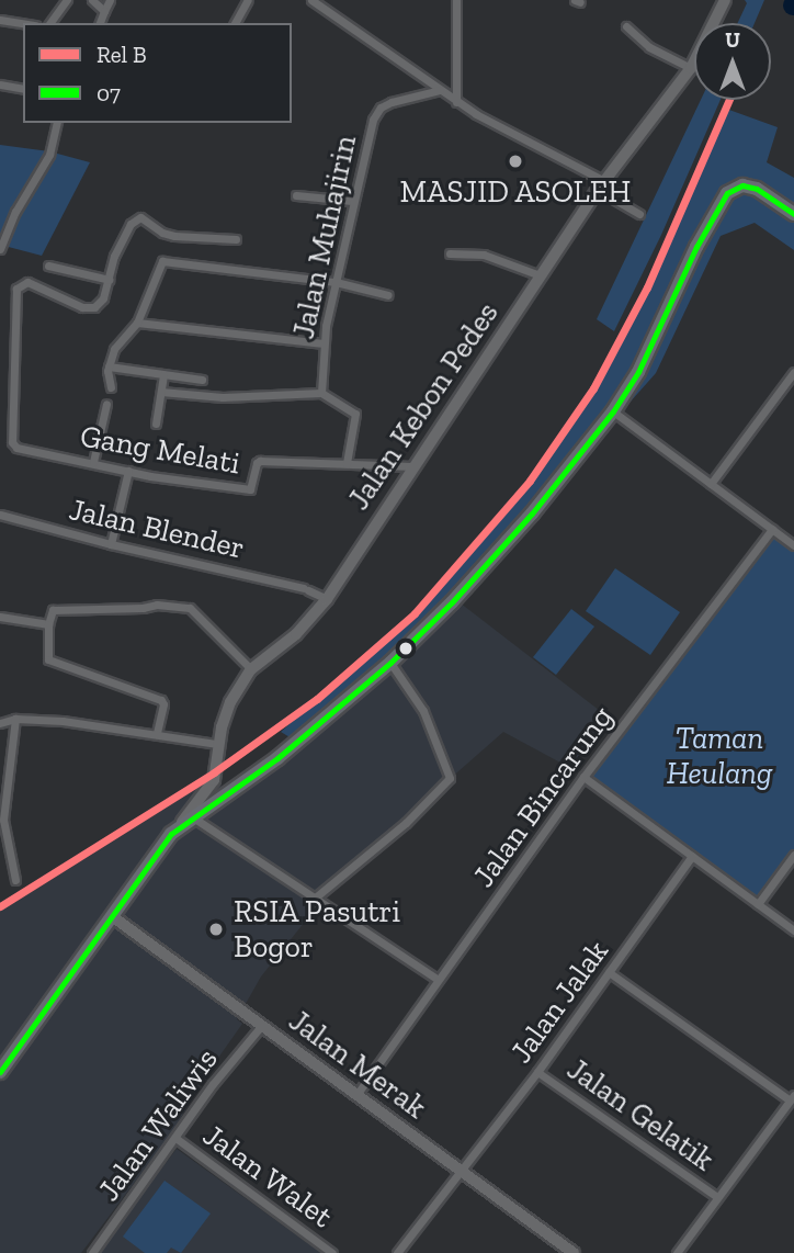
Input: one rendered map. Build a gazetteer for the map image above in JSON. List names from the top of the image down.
{
  "streets": {
    "main road": ["Jalan Kebon Pedes", "Jalan Merak"],
    "street": [
      "Jalan Muhajirin",
      "Gang Melati",
      "Jalan Blender",
      "Jalan Bincarung",
      "Jalan Jalak",
      "Jalan Gelatik",
      "Jalan Waliwis",
      "Jalan Walet"
    ]
  },
  "crossings": [
    ["Jalan Kebon Pedes", "Gang Melati"],
    ["Jalan Kebon Pedes", "Jalan Blender"],
    ["Jalan Bincarung", "Jalan Merak"],
    ["Jalan Jalak", "Jalan Merak"],
    ["Jalan Jalak", "Jalan Gelatik"],
    ["Jalan Merak", "Jalan Waliwis"],
    ["Jalan Waliwis", "Jalan Walet"]
  ],
  "parks": ["Taman Heulang"],
  "places": ["MASJID ASOLEH", "RSIA Pasutri Bogor"],
  "lines": ["rail line B", "transit line 07"],
  "legend": ["Rel B", "07"],
  "north": "top"
}
